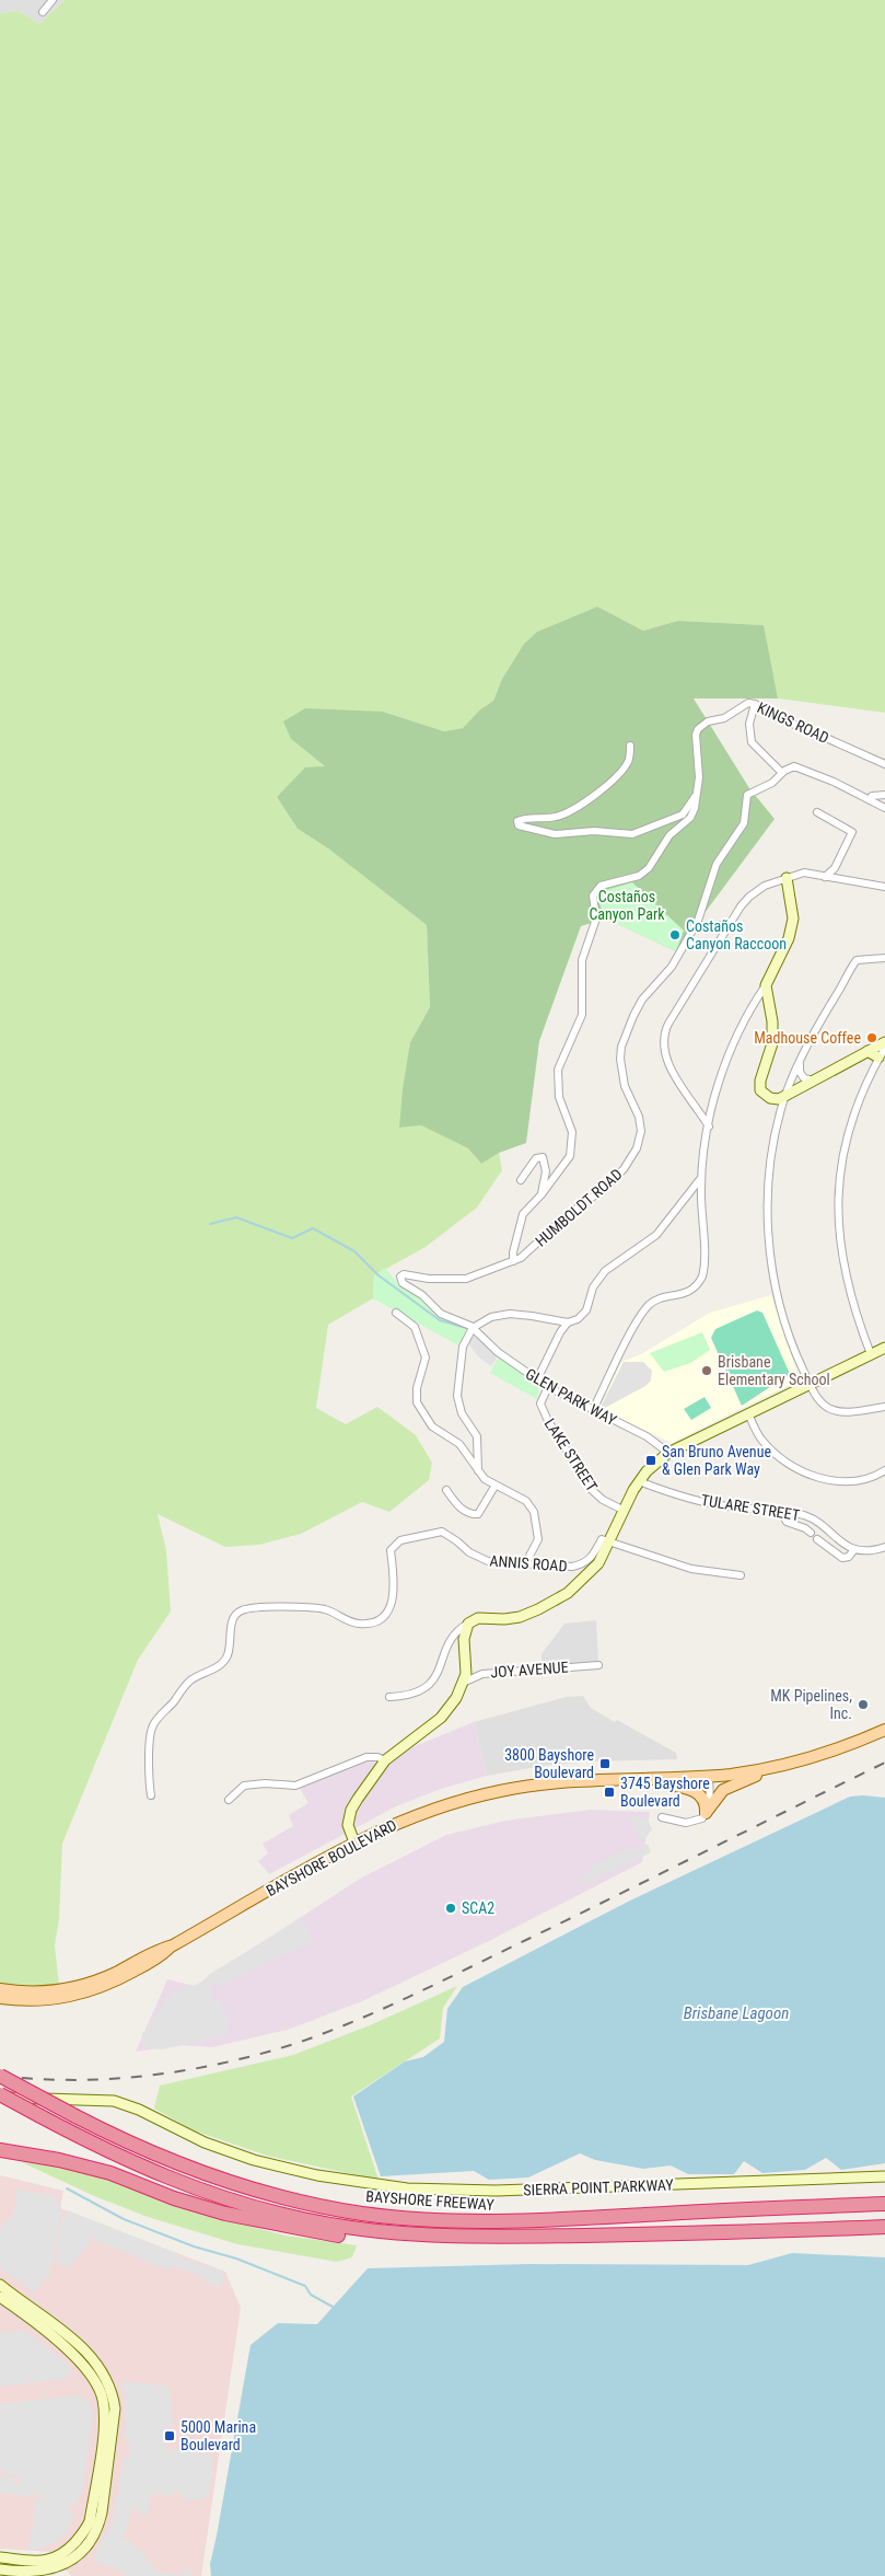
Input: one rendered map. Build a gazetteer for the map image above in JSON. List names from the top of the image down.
{
  "streets": {
    "highway": ["BAYSHORE FREEWAY"],
    "main road": ["BAYSHORE BOULEVARD"],
    "street": [
      "KINGS ROAD",
      "HUMBOLDT ROAD",
      "GLEN PARK WAY",
      "LAKE STREET",
      "TULARE STREET",
      "ANNIS ROAD",
      "JOY AVENUE",
      "SIERRA POINT PARKWAY"
    ]
  },
  "crossings": [
    ["KINGS ROAD", "HUMBOLDT ROAD"],
    ["HUMBOLDT ROAD", "GLEN PARK WAY"],
    ["GLEN PARK WAY", "LAKE STREET"]
  ],
  "water": ["Brisbane Lagoon"],
  "parks": ["Costaños Canyon Park"],
  "places": {
    "other": [
      "Costaños Canyon Raccoon",
      "Madhouse Coffee",
      "Brisbane Elementary School",
      "MK Pipelines, Inc.",
      "SCA2"
    ],
    "transit": [
      "San Bruno Avenue & Glen Park Way",
      "3800 Bayshore Boulevard",
      "3745 Bayshore Boulevard",
      "5000 Marina Boulevard"
    ]
  }
}
